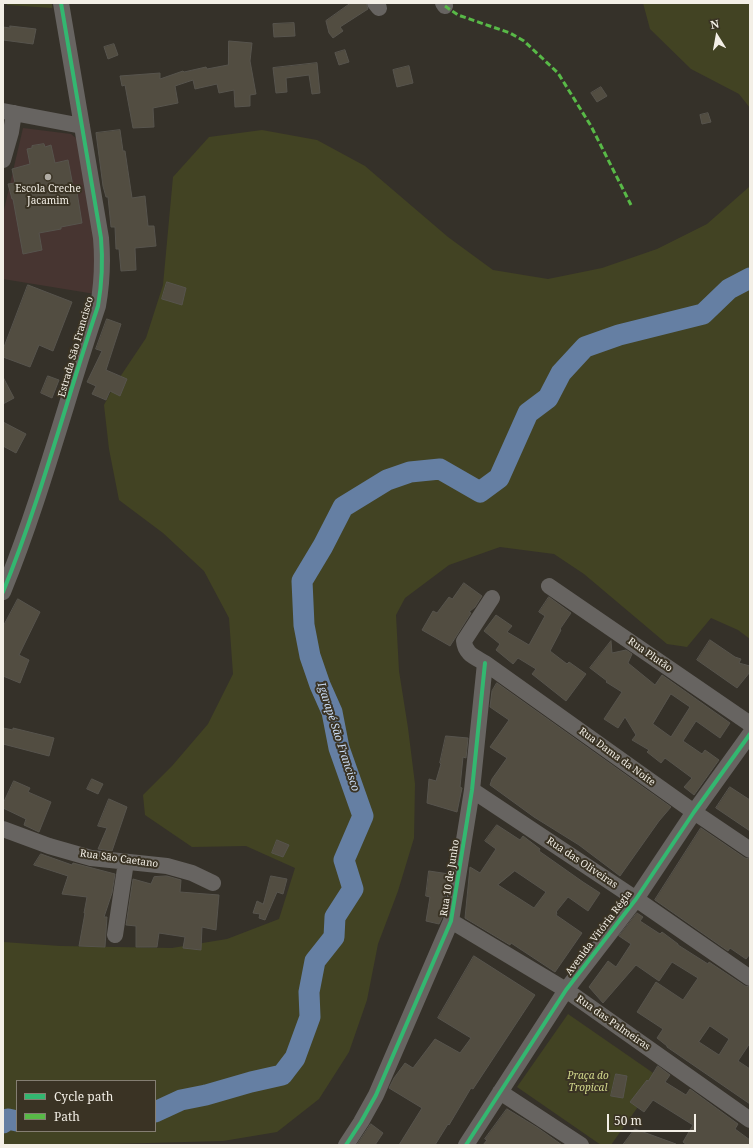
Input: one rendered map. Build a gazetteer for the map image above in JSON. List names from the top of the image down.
{
  "streets": {
    "street": [
      "Estrada São Francisco",
      "Rua Plutão",
      "Rua Dama da Noite",
      "Rua São Caetano",
      "Rua das Oliveiras",
      "Rua 10 de Junho",
      "Avenida Vitória Régia",
      "Rua das Palmeiras"
    ]
  },
  "crossings": [
    ["Rua Dama da Noite", "Rua 10 de Junho"],
    ["Rua Dama da Noite", "Avenida Vitória Régia"],
    ["Rua das Oliveiras", "Rua 10 de Junho"],
    ["Rua das Oliveiras", "Avenida Vitória Régia"],
    ["Rua 10 de Junho", "Rua das Palmeiras"],
    ["Avenida Vitória Régia", "Rua das Palmeiras"]
  ],
  "water": ["Igarapé São Francisco"],
  "parks": ["Praça do Tropical"],
  "places": ["Escola Creche Jacamim"],
  "legend": ["Cycle path", "Path"],
  "scale_bar": "50 m",
  "north": "top"
}
